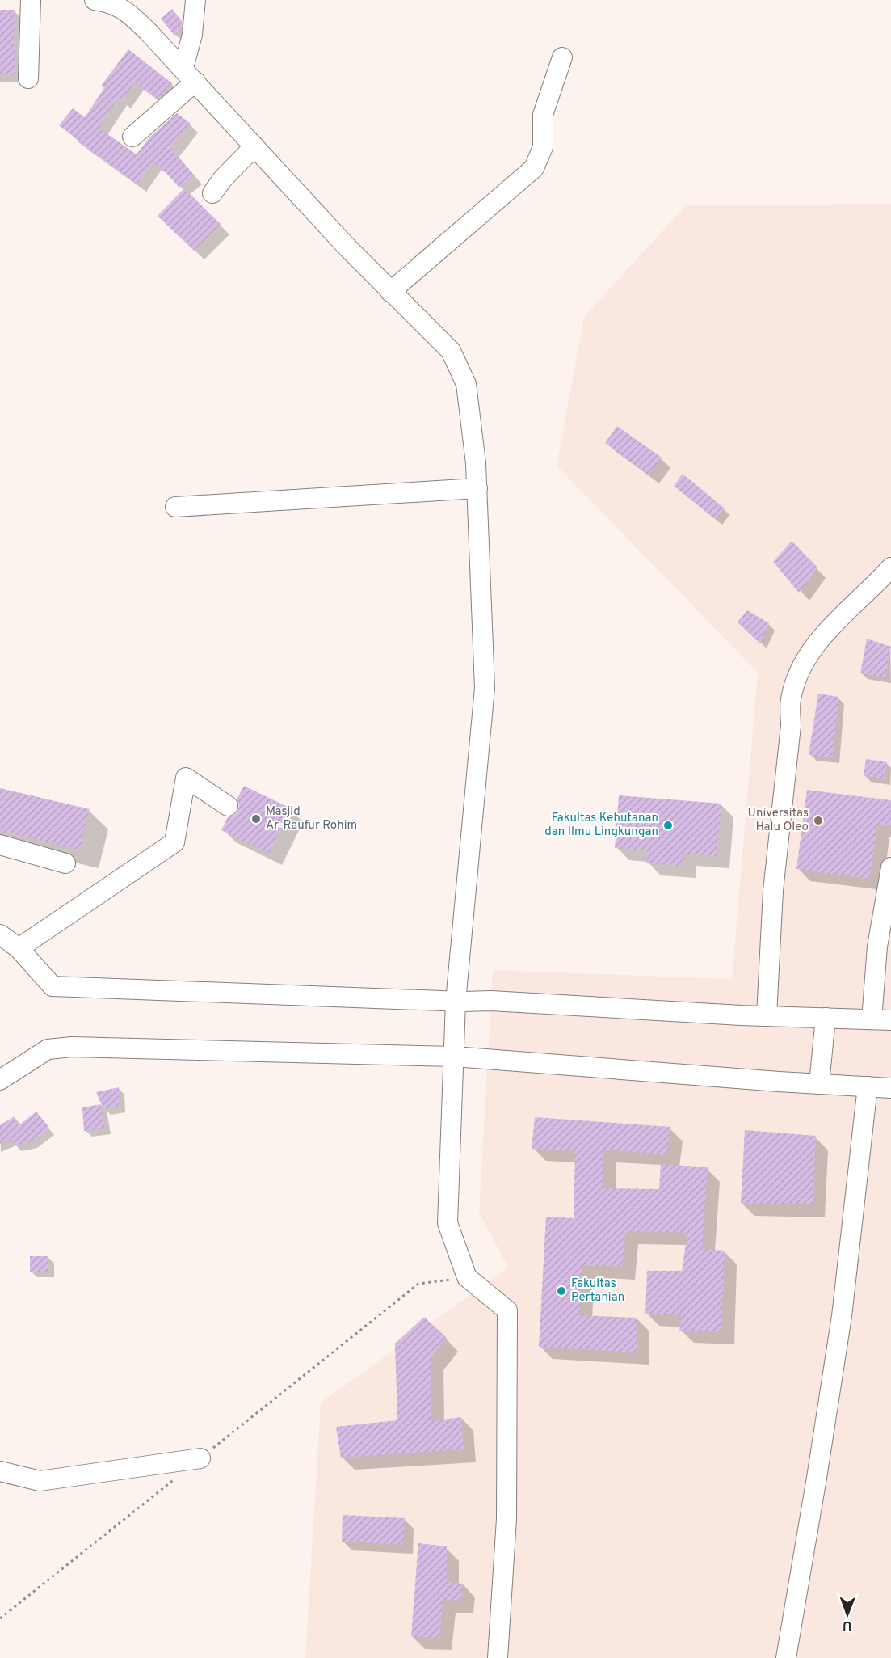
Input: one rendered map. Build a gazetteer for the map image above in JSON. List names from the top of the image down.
{
  "places": [
    "Masjid Ar-Raufur Rohim",
    "Universitas Halu Oleo",
    "Fakultas Kehutanan dan Ilmu Lingkungan",
    "Fakultas Pertanian"
  ],
  "north": "bottom"
}
